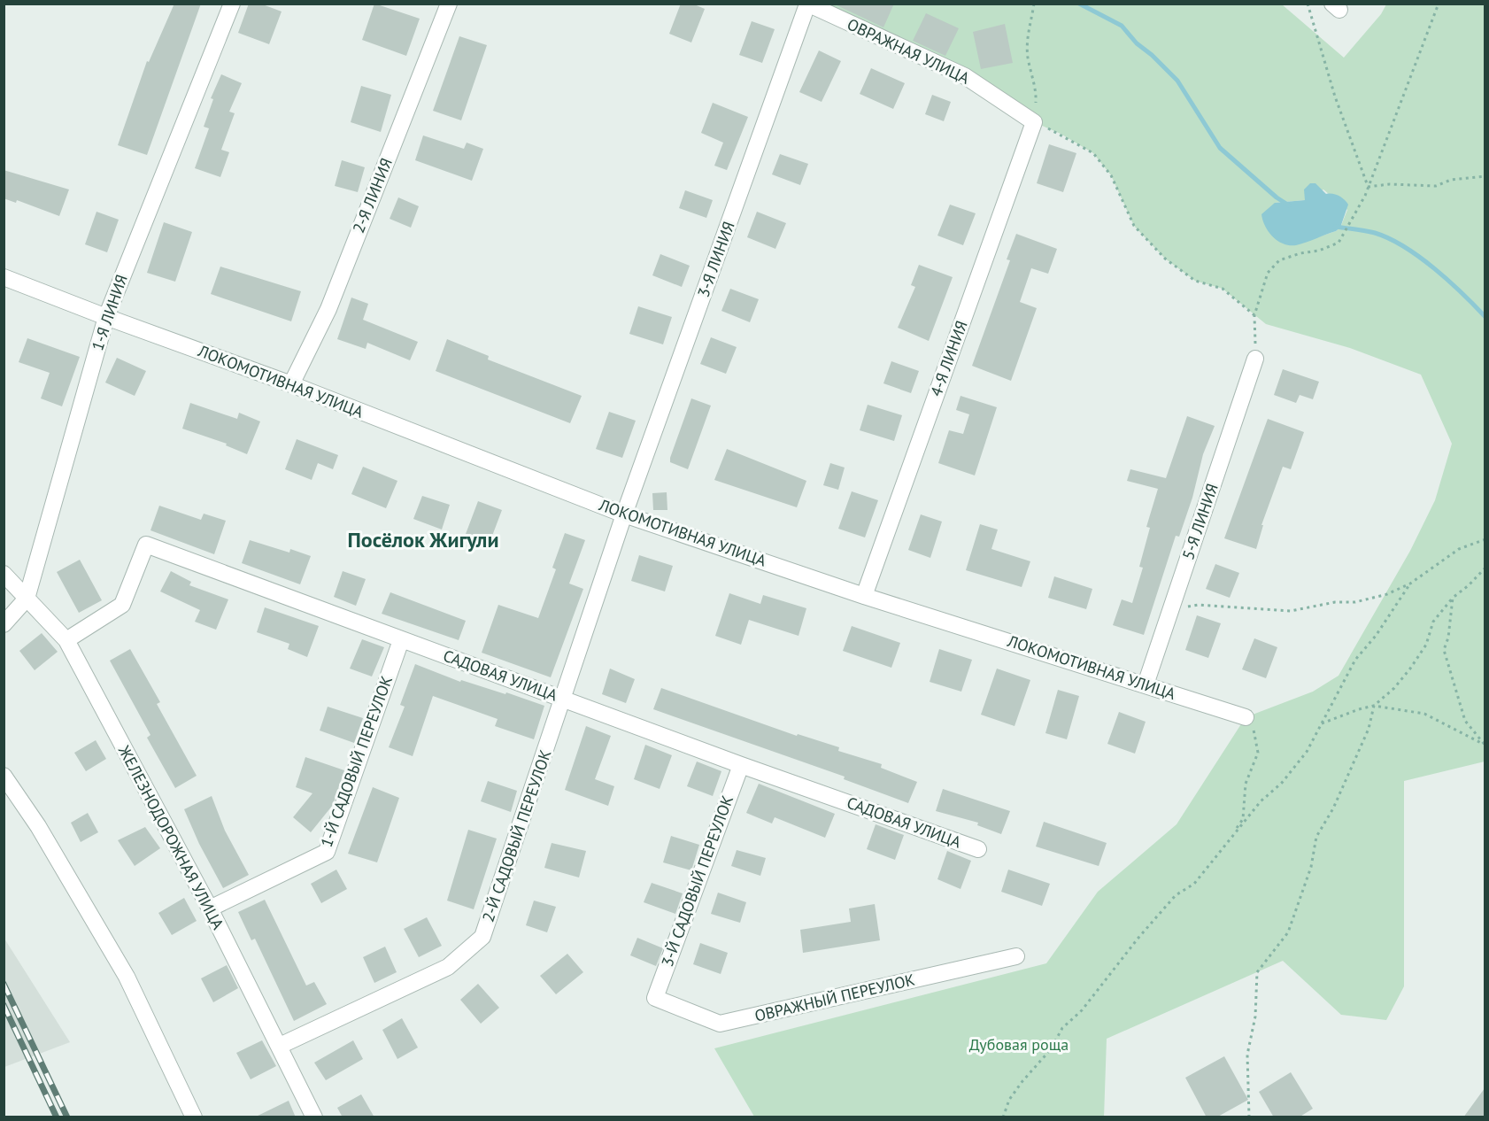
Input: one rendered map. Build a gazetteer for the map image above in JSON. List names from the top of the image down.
{
  "streets": {
    "street": [
      "ОВРАЖНАЯ УЛИЦА",
      "2-Я ЛИНИЯ",
      "3-Я ЛИНИЯ",
      "1-Я ЛИНИЯ",
      "4-Я ЛИНИЯ",
      "ЛОКОМОТИВНАЯ УЛИЦА",
      "5-Я ЛИНИЯ",
      "САДОВАЯ УЛИЦА",
      "1-Й САДОВЫЙ ПЕРЕУЛОК",
      "2-Й САДОВЫЙ ПЕРЕУЛОК",
      "ЖЕЛЕЗНОДОРОЖНАЯ УЛИЦА",
      "3-Й САДОВЫЙ ПЕРЕУЛОК",
      "ОВРАЖНЫЙ ПЕРЕУЛОК"
    ]
  },
  "crossings": [
    ["ОВРАЖНАЯ УЛИЦА", "3-Я ЛИНИЯ"],
    ["ОВРАЖНАЯ УЛИЦА", "4-Я ЛИНИЯ"],
    ["2-Я ЛИНИЯ", "ЛОКОМОТИВНАЯ УЛИЦА"],
    ["3-Я ЛИНИЯ", "ЛОКОМОТИВНАЯ УЛИЦА"],
    ["3-Я ЛИНИЯ", "2-Й САДОВЫЙ ПЕРЕУЛОК"],
    ["1-Я ЛИНИЯ", "ЛОКОМОТИВНАЯ УЛИЦА"],
    ["1-Я ЛИНИЯ", "ЖЕЛЕЗНОДОРОЖНАЯ УЛИЦА"],
    ["4-Я ЛИНИЯ", "ЛОКОМОТИВНАЯ УЛИЦА"],
    ["ЛОКОМОТИВНАЯ УЛИЦА", "5-Я ЛИНИЯ"],
    ["ЛОКОМОТИВНАЯ УЛИЦА", "2-Й САДОВЫЙ ПЕРЕУЛОК"],
    ["САДОВАЯ УЛИЦА", "1-Й САДОВЫЙ ПЕРЕУЛОК"],
    ["САДОВАЯ УЛИЦА", "2-Й САДОВЫЙ ПЕРЕУЛОК"],
    ["САДОВАЯ УЛИЦА", "ЖЕЛЕЗНОДОРОЖНАЯ УЛИЦА"],
    ["САДОВАЯ УЛИЦА", "3-Й САДОВЫЙ ПЕРЕУЛОК"],
    ["1-Й САДОВЫЙ ПЕРЕУЛОК", "ЖЕЛЕЗНОДОРОЖНАЯ УЛИЦА"],
    ["2-Й САДОВЫЙ ПЕРЕУЛОК", "ЖЕЛЕЗНОДОРОЖНАЯ УЛИЦА"],
    ["3-Й САДОВЫЙ ПЕРЕУЛОК", "ОВРАЖНЫЙ ПЕРЕУЛОК"]
  ],
  "districts": ["Посёлок Жигули"],
  "parks": ["Дубовая роща"]
}
